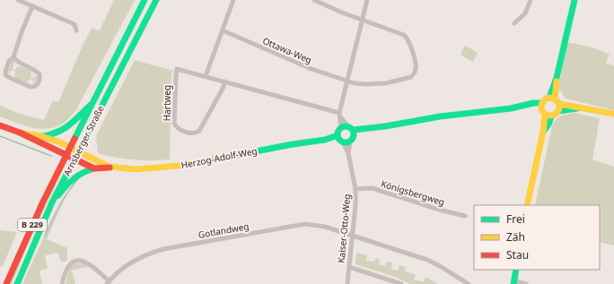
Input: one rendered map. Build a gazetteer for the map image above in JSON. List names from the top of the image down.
{
  "streets": {
    "main road": ["Arnsberger Straße", "Herzog-Adolf-Weg", "B 229"],
    "street": [
      "Ottawa-Weg",
      "Hartweg",
      "Königsbergweg",
      "Kaiser-Otto-Weg",
      "Gotlandweg"
    ]
  },
  "crossings": [
    ["Arnsberger Straße", "Herzog-Adolf-Weg"],
    ["Herzog-Adolf-Weg", "Kaiser-Otto-Weg"],
    ["Königsbergweg", "Kaiser-Otto-Weg"],
    ["Kaiser-Otto-Weg", "Gotlandweg"]
  ],
  "legend": ["Frei", "Zäh", "Stau"]
}
